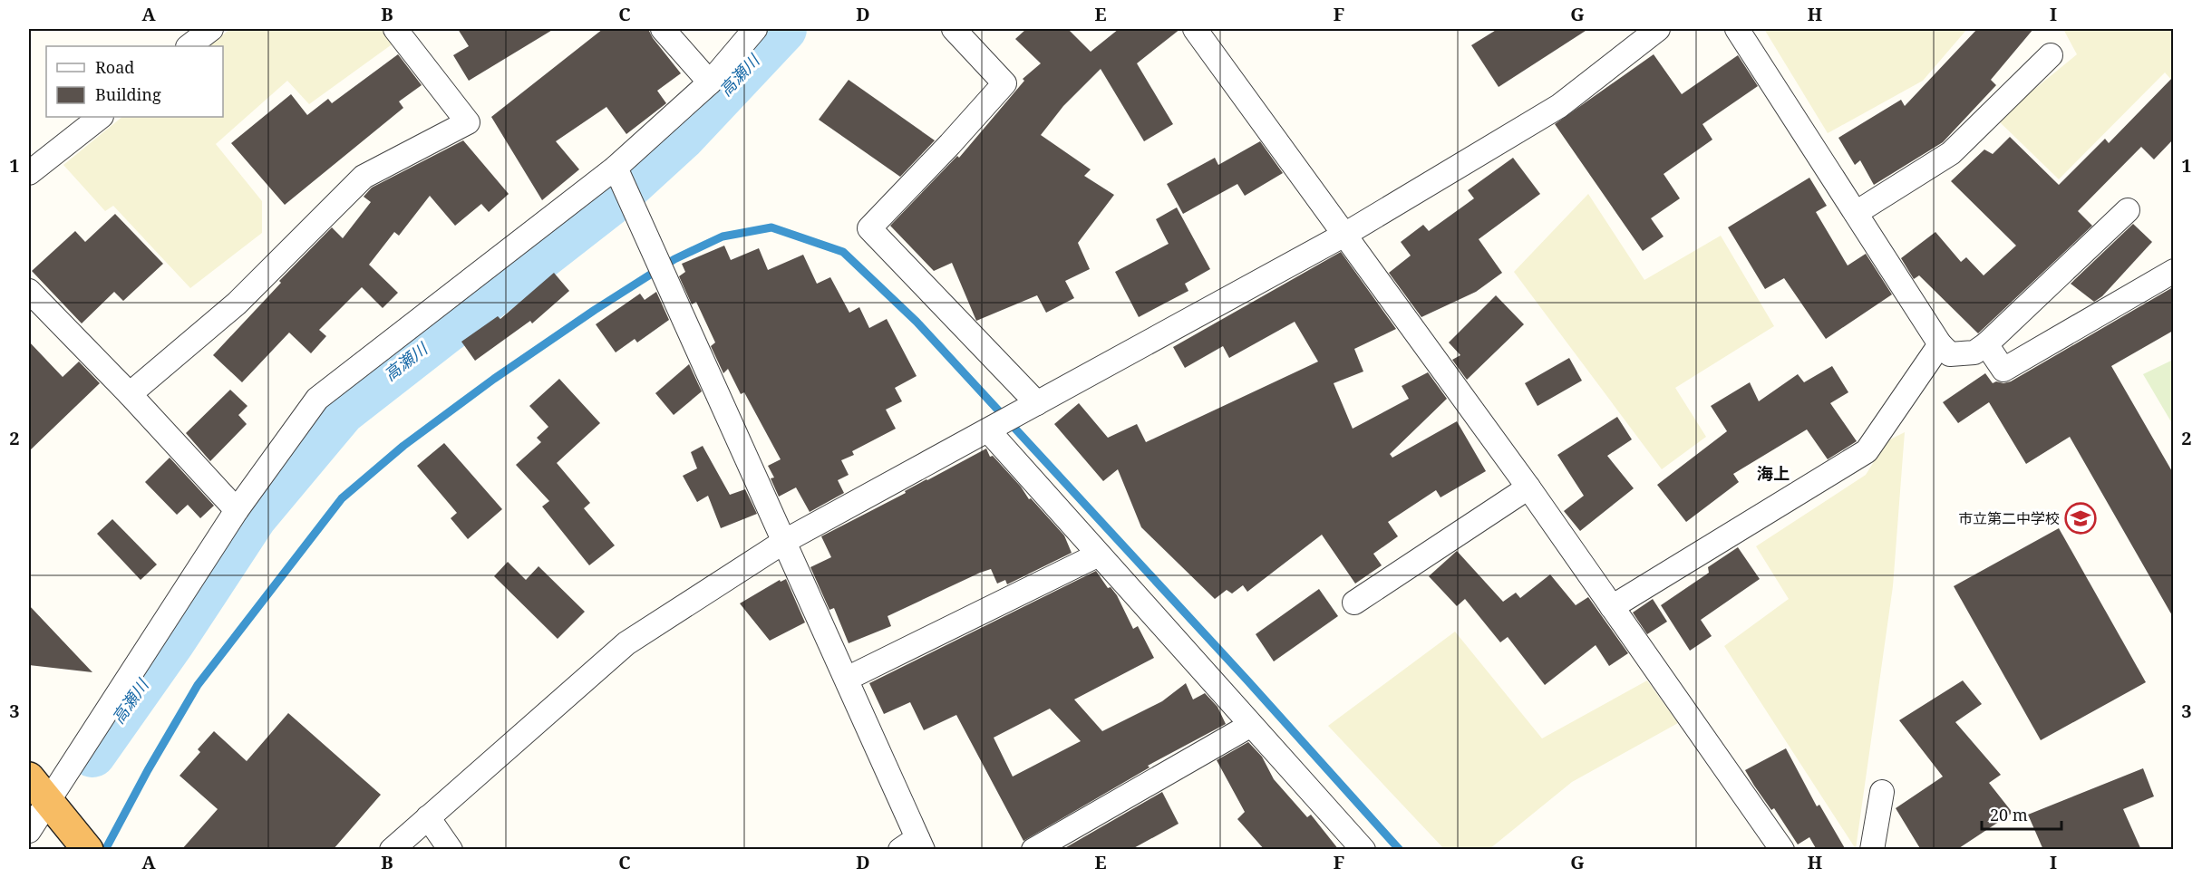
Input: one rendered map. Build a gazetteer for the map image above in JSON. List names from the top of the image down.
{
  "districts": ["海上"],
  "water": ["高瀬川"],
  "places": {
    "school or university": ["市立第二中学校"]
  },
  "legend": ["Road", "Building"],
  "scale_bar": "20 m",
  "grid": {
    "columns": [
      "A",
      "B",
      "C",
      "D",
      "E",
      "F",
      "G",
      "H",
      "I"
    ],
    "rows": ["1", "2", "3"]
  }
}
